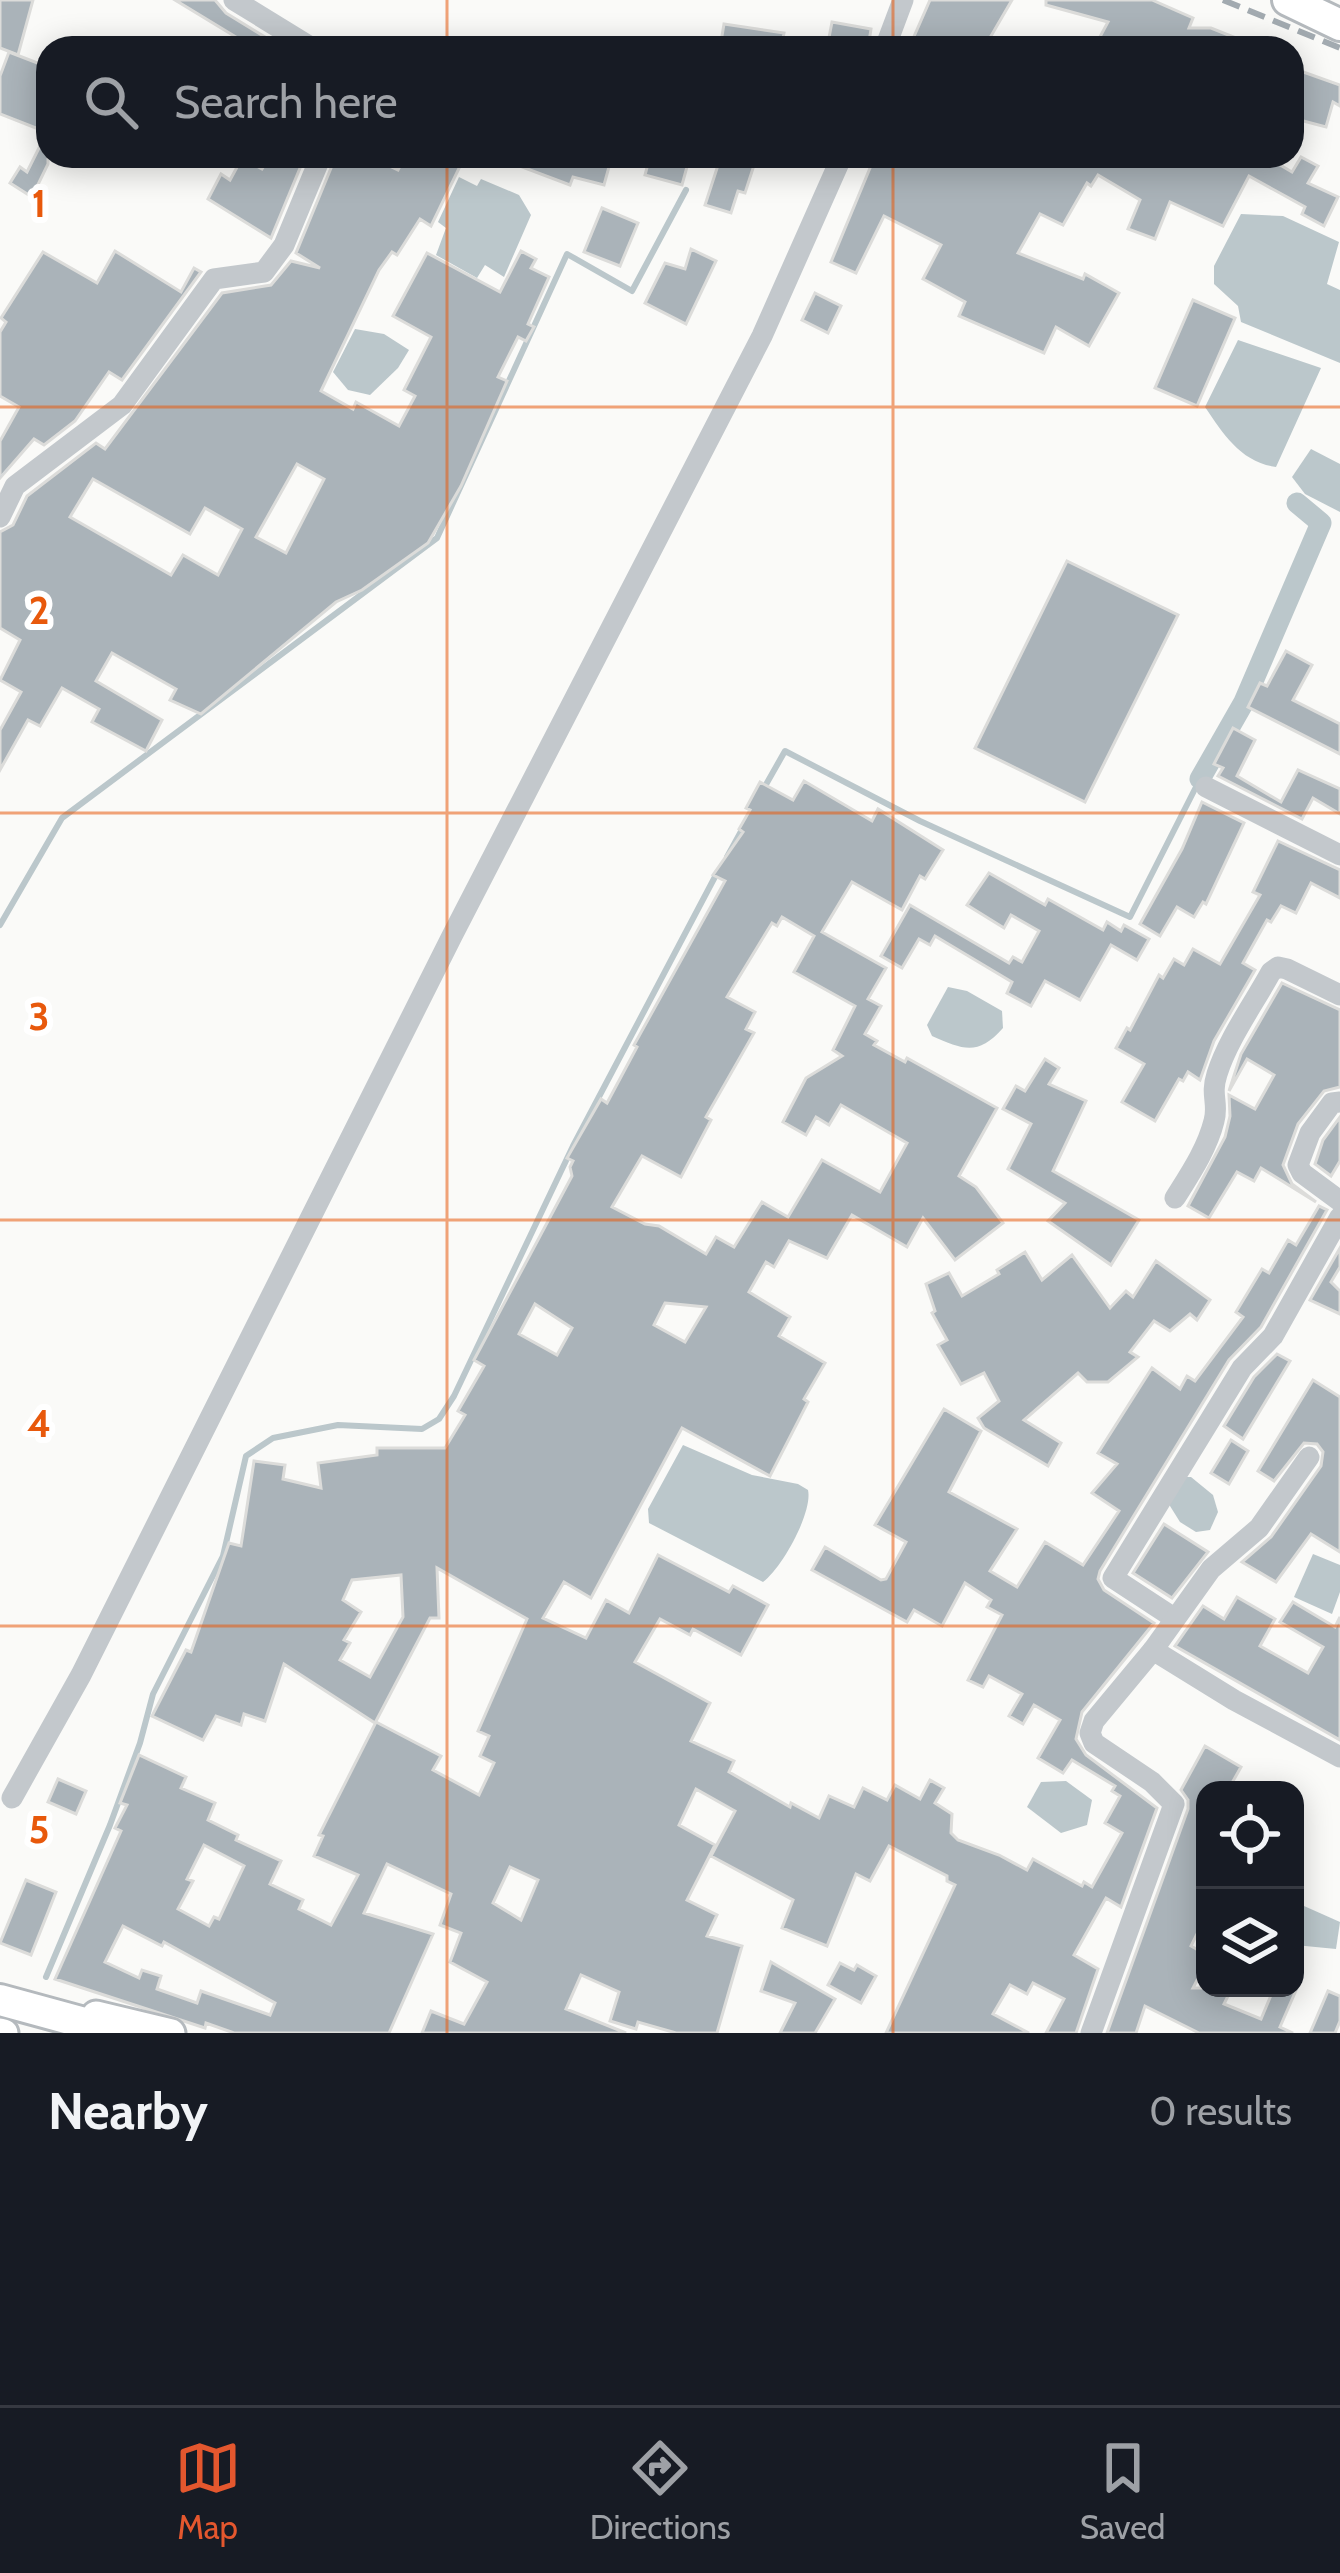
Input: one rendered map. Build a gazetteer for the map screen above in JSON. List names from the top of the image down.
{
  "page": {
    "search": "Search here",
    "heading": ["Nearby", "0 results"],
    "nav": ["Map", "Directions", "Saved"]
  },
  "grid": {
    "rows": [
      "1",
      "2",
      "3",
      "4",
      "5"
    ]
  }
}
